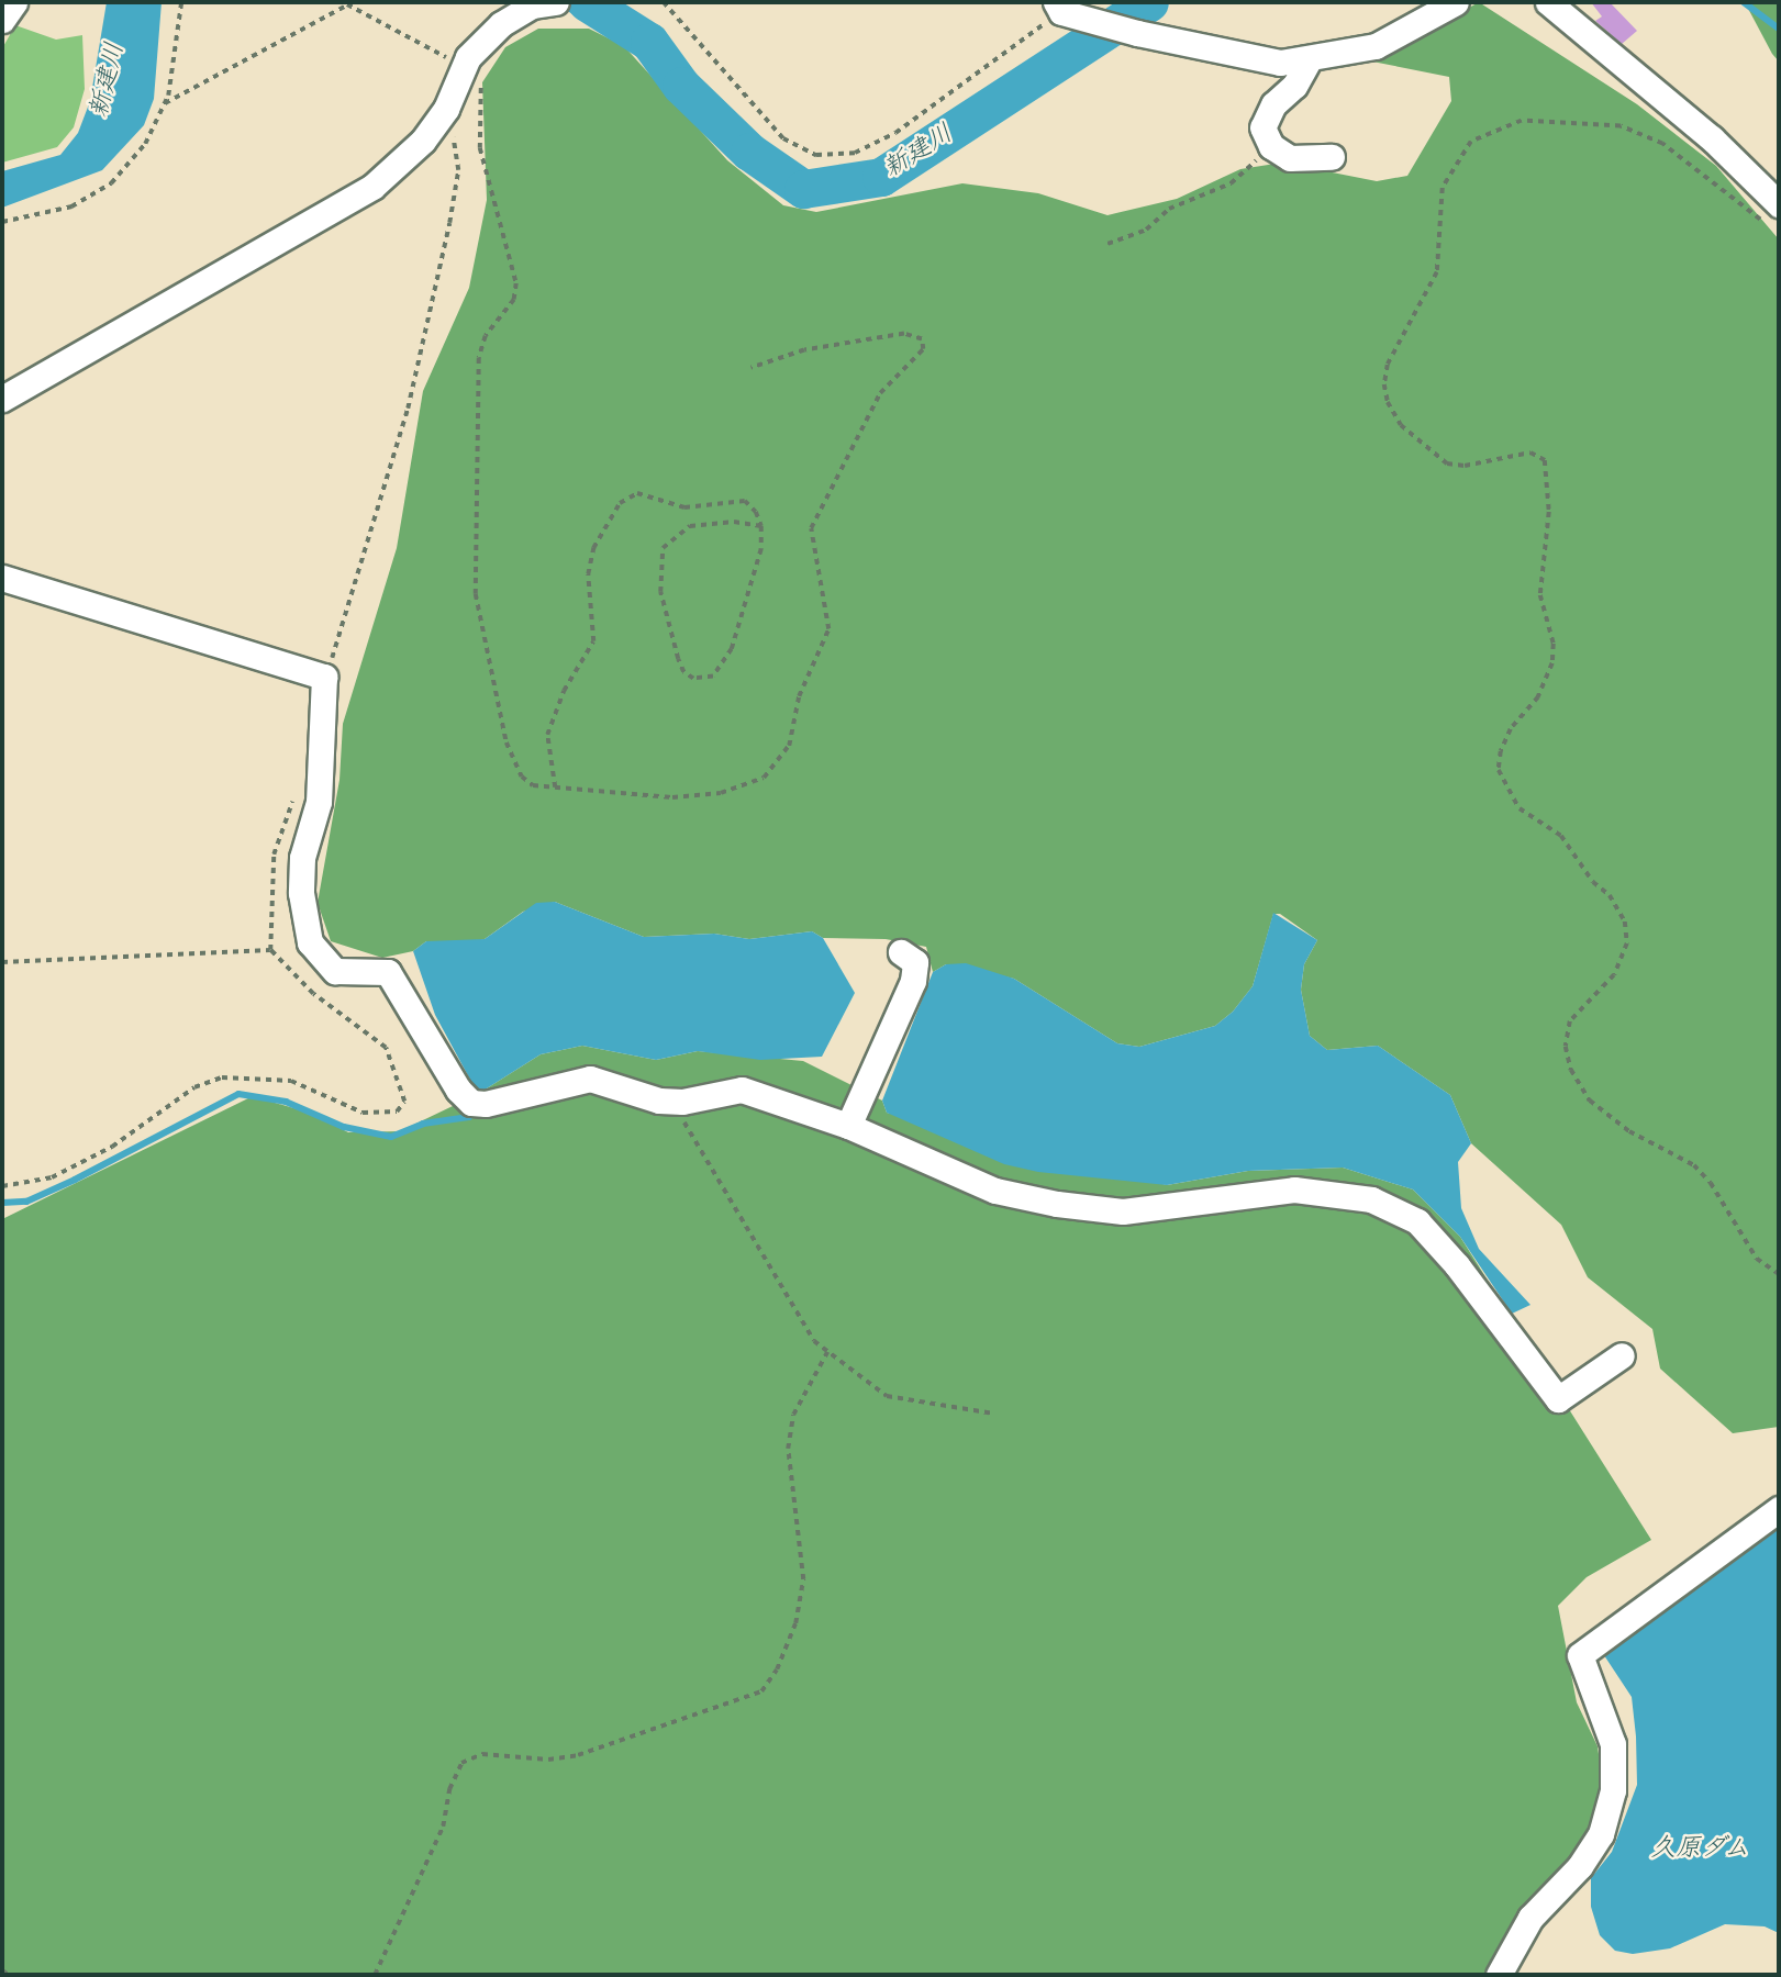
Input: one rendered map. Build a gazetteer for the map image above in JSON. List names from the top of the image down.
{
  "water": ["新建川", "久原ダム"]
}
